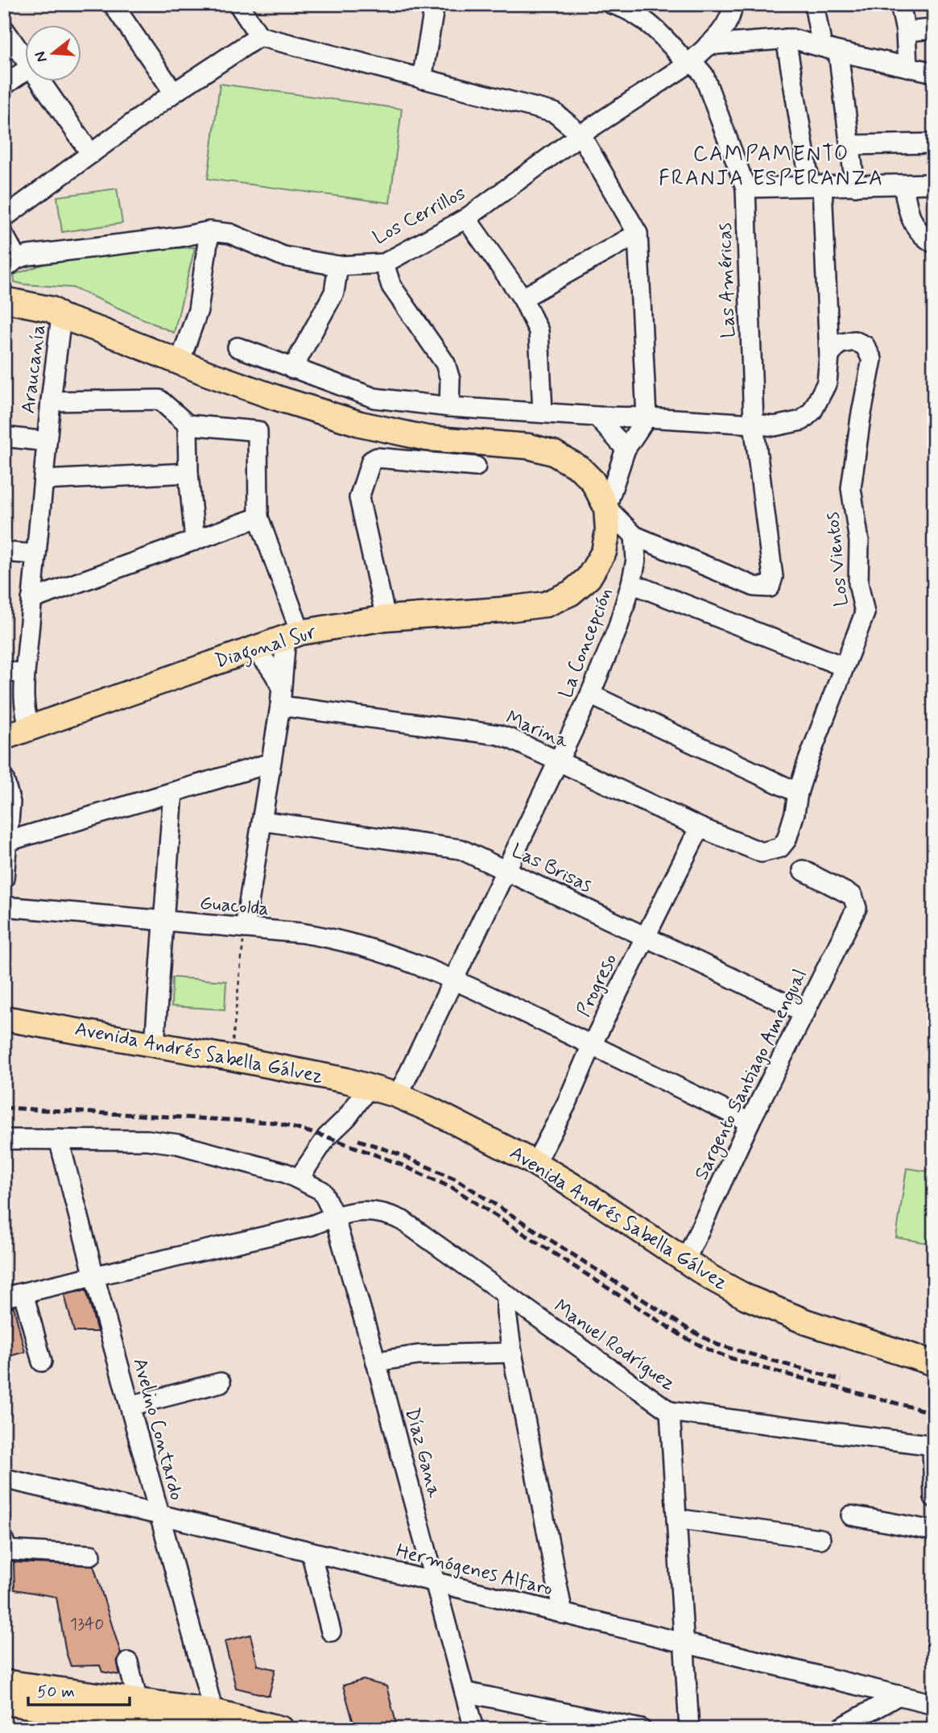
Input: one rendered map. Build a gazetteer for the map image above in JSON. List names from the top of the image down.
{
  "streets": {
    "main road": ["Diagonal Sur", "Avenida Andrés Sabella Gálvez"],
    "street": [
      "Los Cerrillos",
      "Las Américas",
      "Araucanía",
      "Los Vientos",
      "La Concepción",
      "Marina",
      "Las Brisas",
      "Guacolda",
      "Progreso",
      "Sargento Santiago Amengual",
      "Manuel Rodríguez",
      "Avelino Contardo",
      "Díaz Gana",
      "Hermógenes Alfaro"
    ]
  },
  "crossings": [
    ["Los Cerrillos", "Las Américas"],
    ["Las Américas", "La Concepción"],
    ["Araucanía", "Diagonal Sur"],
    ["Los Vientos", "Marina"],
    ["La Concepción", "Marina"],
    ["La Concepción", "Las Brisas"],
    ["La Concepción", "Guacolda"],
    ["La Concepción", "Avenida Andrés Sabella Gálvez"],
    ["Marina", "Progreso"],
    ["Las Brisas", "Progreso"],
    ["Las Brisas", "Sargento Santiago Amengual"],
    ["Guacolda", "Progreso"],
    ["Guacolda", "Sargento Santiago Amengual"],
    ["Progreso", "Avenida Andrés Sabella Gálvez"],
    ["Avenida Andrés Sabella Gálvez", "Sargento Santiago Amengual"],
    ["Manuel Rodríguez", "Avelino Contardo"],
    ["Manuel Rodríguez", "Díaz Gana"],
    ["Avelino Contardo", "Hermógenes Alfaro"],
    ["Díaz Gana", "Hermógenes Alfaro"]
  ],
  "districts": ["CAMPAMENTO FRANJA ESPERANZA"],
  "house_numbers": ["1340"],
  "scale_bar": "50 m",
  "north": "left"
}
